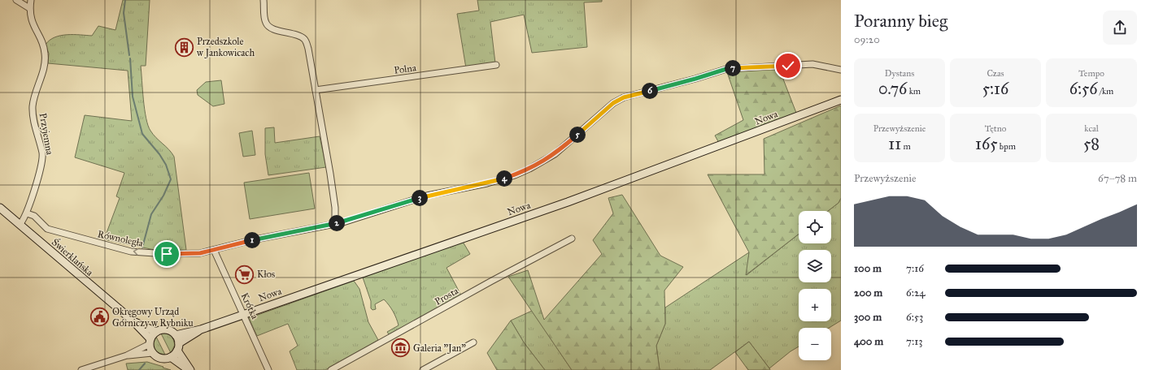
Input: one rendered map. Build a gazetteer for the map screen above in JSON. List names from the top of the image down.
{
  "streets": {
    "street": [
      "Polna",
      "Nowa",
      "Przyjemna",
      "Równoległa",
      "Świerklańska",
      "Prosta",
      "Krótka"
    ]
  },
  "crossings": [
    ["Nowa", "Świerklańska"],
    ["Nowa", "Krótka"],
    ["Przyjemna", "Równoległa"],
    ["Przyjemna", "Świerklańska"],
    ["Równoległa", "Krótka"]
  ],
  "places": {
    "building": ["Przedszkole w Jankowicach"],
    "supermarket": ["Kłos"],
    "public building": ["Okręgowy Urząd Górniczy w Rybniku"],
    "museum": ["Galeria \"Jan\""]
  },
  "page": {
    "heading": ["Poranny bieg", "09:20"],
    "stats": [
      ["Dystans", "0.76 km"],
      ["Czas", "5:16"],
      ["Tempo", "6:56 /km"],
      ["Przewyższenie", "11 m"],
      ["Tętno", "165 bpm"],
      ["kcal", "58"]
    ],
    "pins": [
      "7",
      "6",
      "5",
      "4",
      "3",
      "2",
      "1"
    ],
    "chart": ["Przewyższenie", "67–78 m"],
    "map_buttons": ["+", "−"],
    "list": [
      {
        "name": "100 m",
        "note": "7:16"
      },
      {
        "name": "200 m",
        "note": "6:24"
      },
      {
        "name": "300 m",
        "note": "6:53"
      },
      {
        "name": "400 m",
        "note": "7:13"
      }
    ]
  }
}
